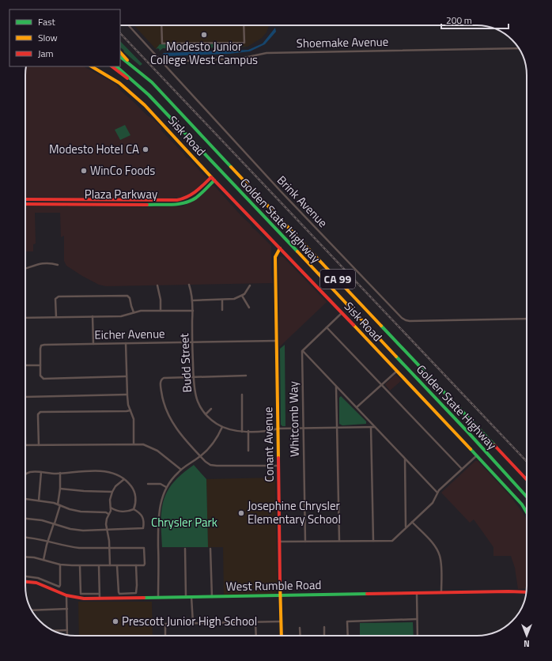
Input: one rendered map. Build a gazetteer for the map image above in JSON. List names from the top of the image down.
{
  "streets": {
    "main road": [
      "Sisk Road",
      "Plaza Parkway",
      "Golden State Highway",
      "CA 99",
      "Conant Avenue",
      "West Rumble Road"
    ],
    "street": [
      "Shoemake Avenue",
      "Brink Avenue",
      "Eicher Avenue",
      "Budd Street",
      "Whitcomb Way"
    ]
  },
  "crossings": [
    ["Shoemake Avenue", "Brink Avenue"],
    ["Sisk Road", "Plaza Parkway"],
    ["Sisk Road", "Conant Avenue"],
    ["Eicher Avenue", "Budd Street"],
    ["Eicher Avenue", "Conant Avenue"],
    ["Budd Street", "Whitcomb Way"],
    ["Budd Street", "Conant Avenue"],
    ["Conant Avenue", "West Rumble Road"]
  ],
  "parks": ["Chrysler Park"],
  "places": [
    "Modesto Junior College West Campus",
    "Modesto Hotel CA",
    "WinCo Foods",
    "Josephine Chrysler Elementary School",
    "Prescott Junior High School"
  ],
  "legend": ["Fast", "Slow", "Jam"],
  "scale_bar": "200 m",
  "north": "bottom"
}
